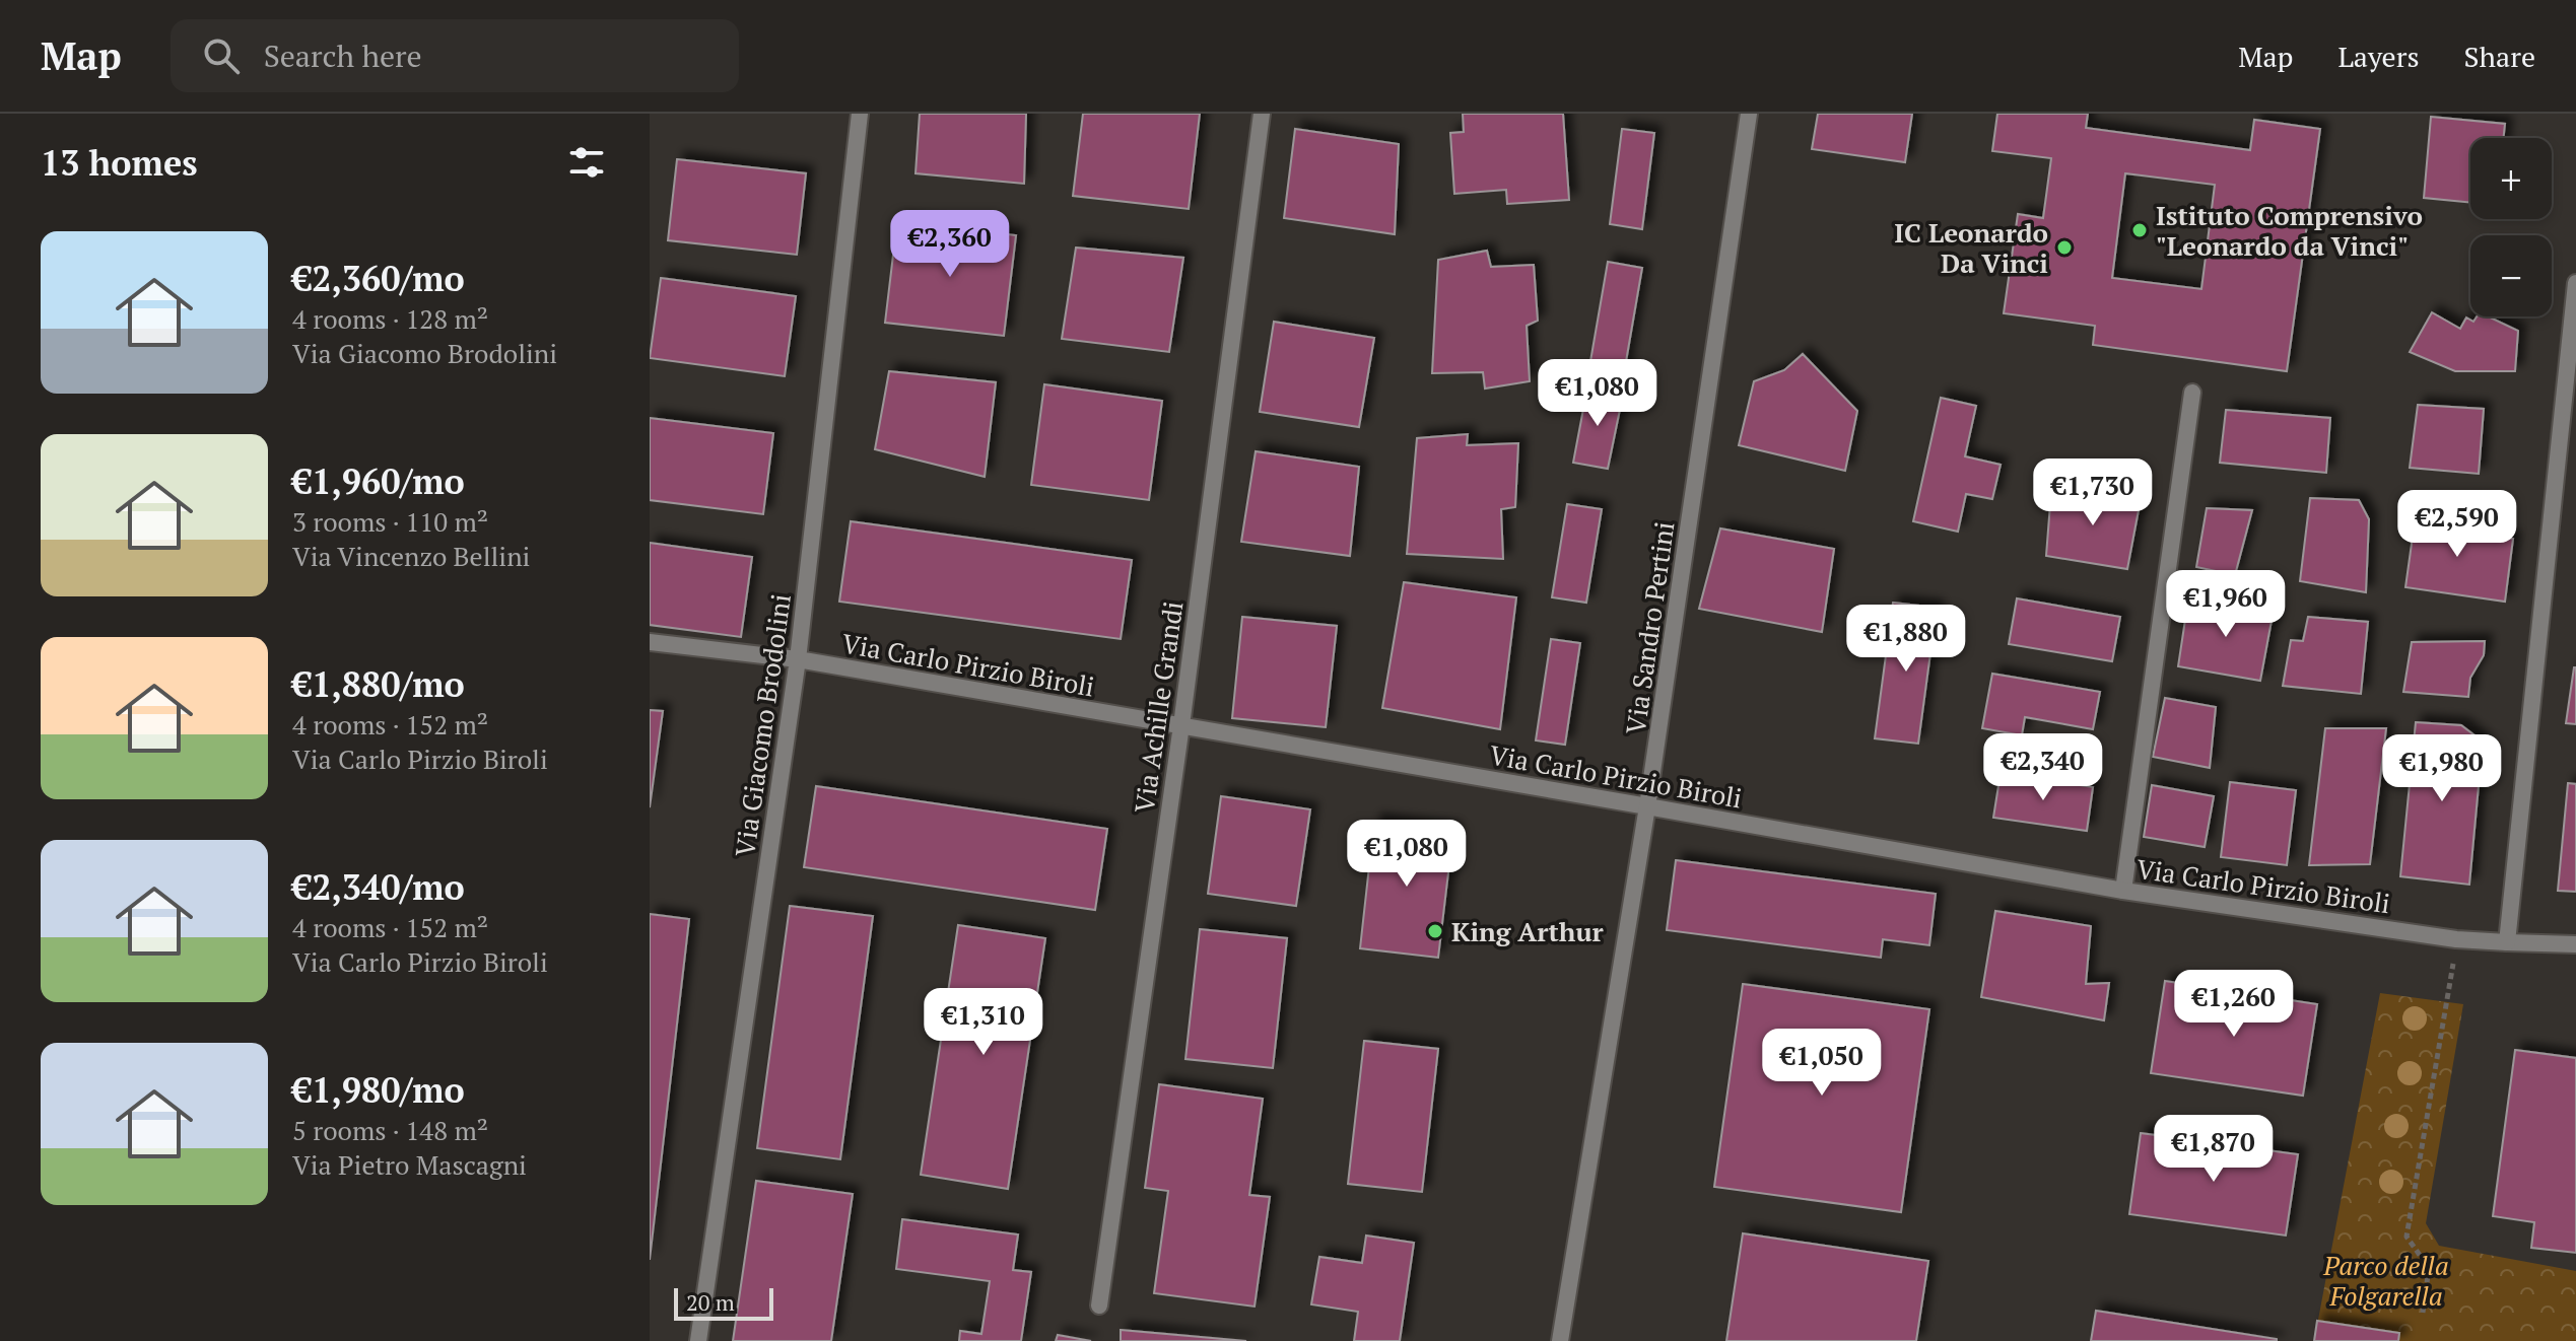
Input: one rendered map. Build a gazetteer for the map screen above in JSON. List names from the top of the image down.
{
  "streets": {
    "street": [
      "Via Sandro Pertini",
      "Via Carlo Pirzio Biroli",
      "Via Achille Grandi",
      "Via Giacomo Brodolini"
    ]
  },
  "crossings": [
    ["Via Sandro Pertini", "Via Carlo Pirzio Biroli"],
    ["Via Carlo Pirzio Biroli", "Via Achille Grandi"],
    ["Via Carlo Pirzio Biroli", "Via Giacomo Brodolini"]
  ],
  "parks": ["Parco della Folgarella"],
  "places": ["Istituto Comprensivo \"Leonardo da Vinci\"", "IC Leonardo Da Vinci", "King Arthur"],
  "scale_bar": "20 m",
  "page": {
    "header": "Map",
    "search": "Search here",
    "nav": ["Map", "Layers", "Share"],
    "heading": "13 homes",
    "map_buttons": ["+", "−"],
    "price": [
      "€2,360",
      "€1,080",
      "€1,730",
      "€2,590",
      "€1,960",
      "€1,880",
      "€2,340",
      "€1,980",
      "€1,080",
      "€1,260",
      "€1,310",
      "€1,050",
      "€1,870"
    ],
    "list": [
      {
        "name": "€2,360/mo",
        "note": "4 rooms · 128 m² · Via Giacomo Brodolini"
      },
      {
        "name": "€1,960/mo",
        "note": "3 rooms · 110 m² · Via Vincenzo Bellini"
      },
      {
        "name": "€1,880/mo",
        "note": "4 rooms · 152 m² · Via Carlo Pirzio Biroli"
      },
      {
        "name": "€2,340/mo",
        "note": "4 rooms · 152 m² · Via Carlo Pirzio Biroli"
      },
      {
        "name": "€1,980/mo",
        "note": "5 rooms · 148 m² · Via Pietro Mascagni"
      }
    ],
    "scale": "20 m"
  }
}
